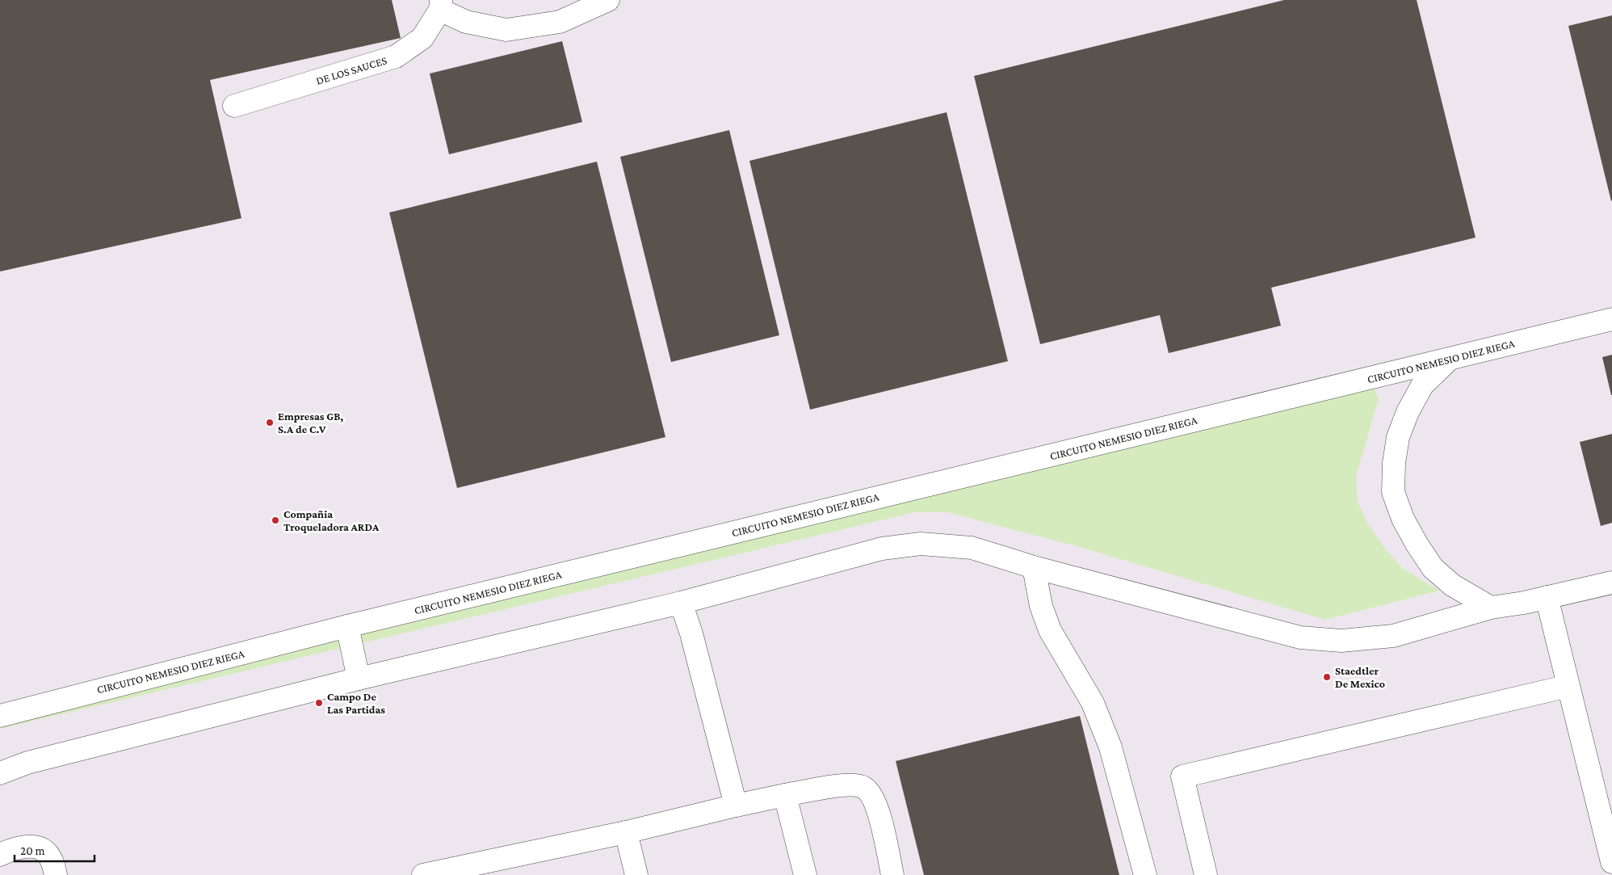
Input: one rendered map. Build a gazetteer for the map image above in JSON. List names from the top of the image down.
{
  "streets": {
    "street": ["DE LOS SAUCES", "CIRCUITO NEMESIO DIEZ RIEGA"]
  },
  "places": [
    "Empresas GB, S.A de C.V",
    "Compañia Troqueladora ARDA",
    "Staedtler De Mexico",
    "Campo De Las Partidas"
  ],
  "scale_bar": "20 m"
}
